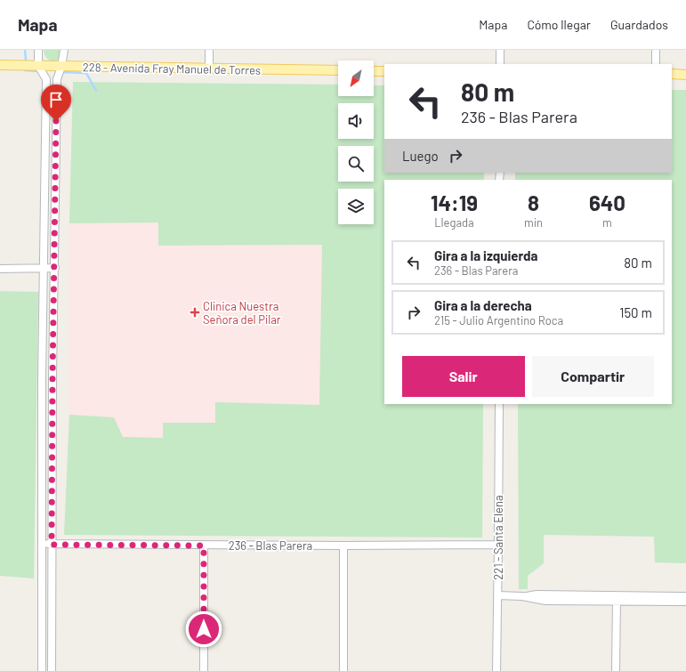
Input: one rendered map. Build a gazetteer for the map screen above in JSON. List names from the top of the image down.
{
  "streets": {
    "main road": ["228 - Avenida Fray Manuel de Torres"],
    "street": ["221 - Santa Elena", "236 - Blas Parera"]
  },
  "crossings": [
    ["221 - Santa Elena", "236 - Blas Parera"]
  ],
  "places": {
    "health": ["Clinica Nuestra Señora del Pilar"]
  },
  "north": "bottom left",
  "page": {
    "header": "Mapa",
    "nav": ["Mapa", "Cómo llegar", "Guardados"],
    "turn": ["80 m", "236 - Blas Parera"],
    "then": "Luego",
    "eta": [
      "14:19",
      "Llegada",
      "8",
      "min",
      "640",
      "m"
    ],
    "list": [
      {
        "name": "Gira a la izquierda",
        "note": "236 - Blas Parera",
        "value": "80 m"
      },
      {
        "name": "Gira a la derecha",
        "note": "215 - Julio Argentino Roca",
        "value": "150 m"
      }
    ],
    "buttons": ["Salir", "Compartir"]
  }
}
